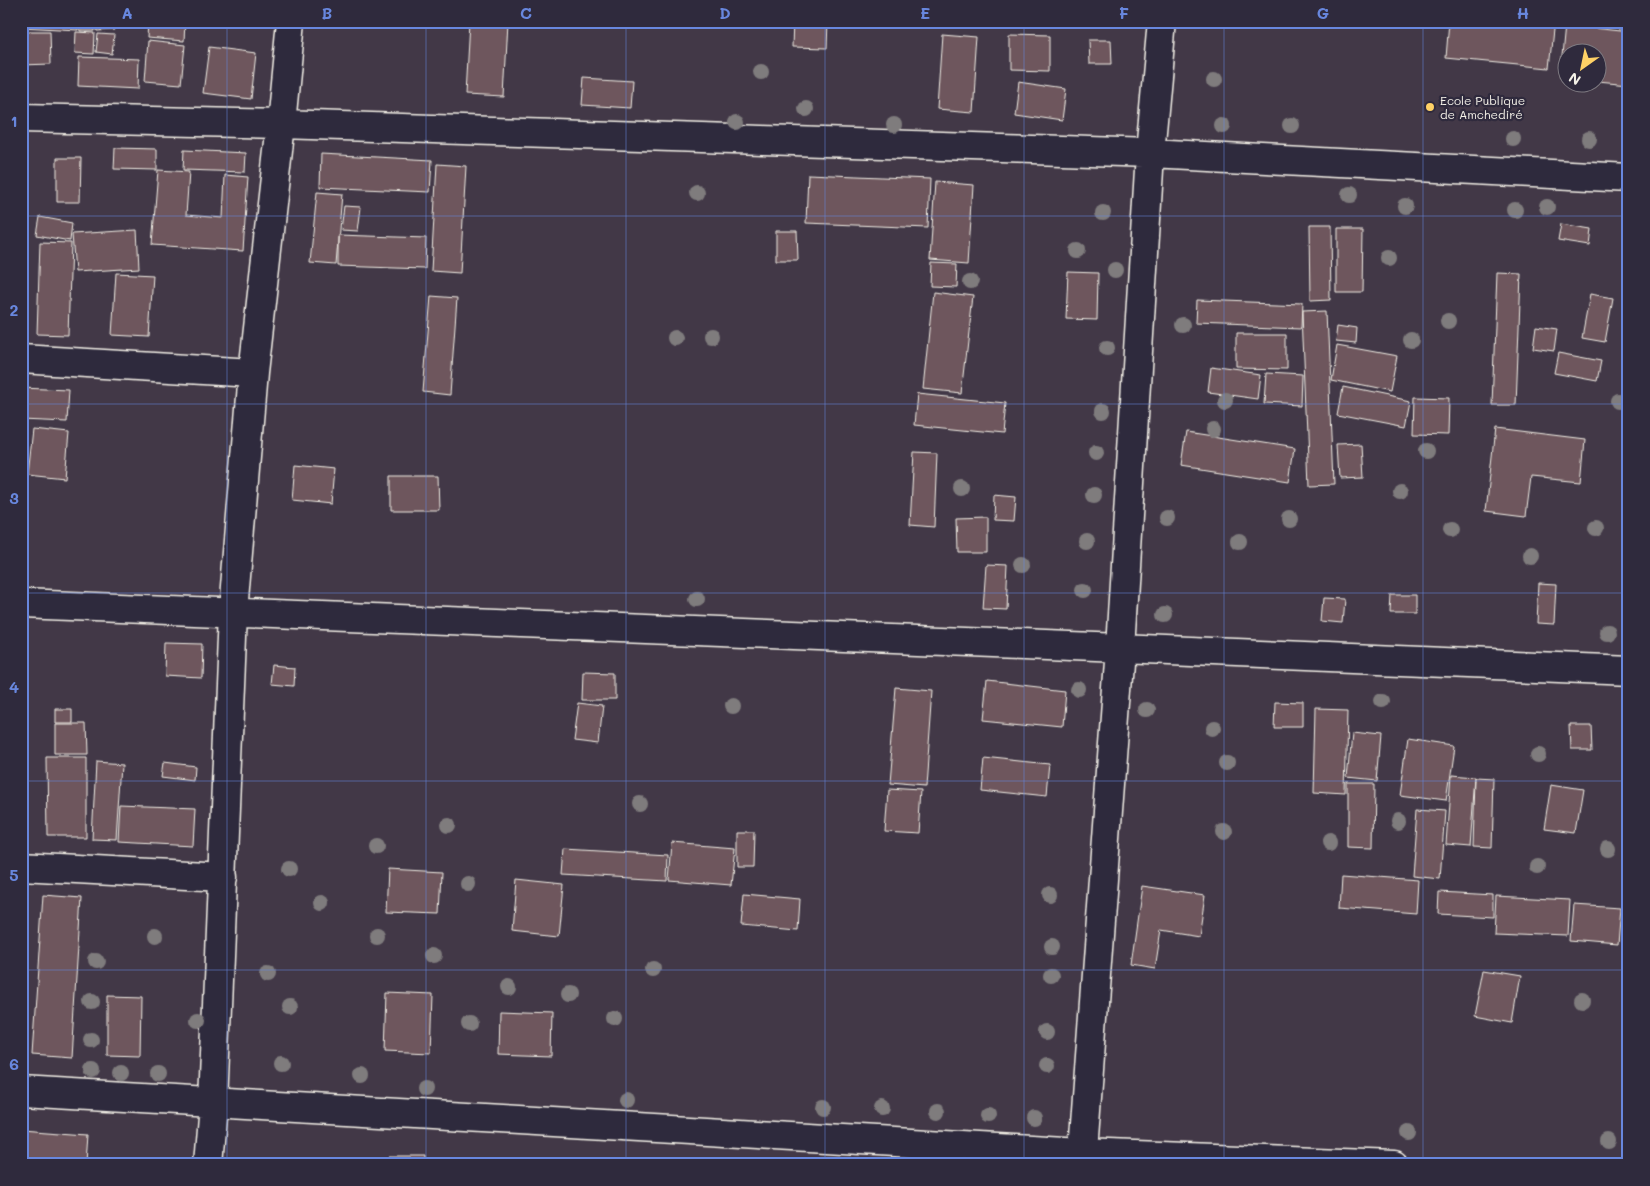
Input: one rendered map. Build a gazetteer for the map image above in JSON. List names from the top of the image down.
{
  "places": ["Ecole Publique de Amchediré"],
  "north": "bottom left",
  "grid": {
    "columns": [
      "A",
      "B",
      "C",
      "D",
      "E",
      "F",
      "G",
      "H"
    ],
    "rows": [
      "1",
      "2",
      "3",
      "4",
      "5",
      "6"
    ]
  }
}
